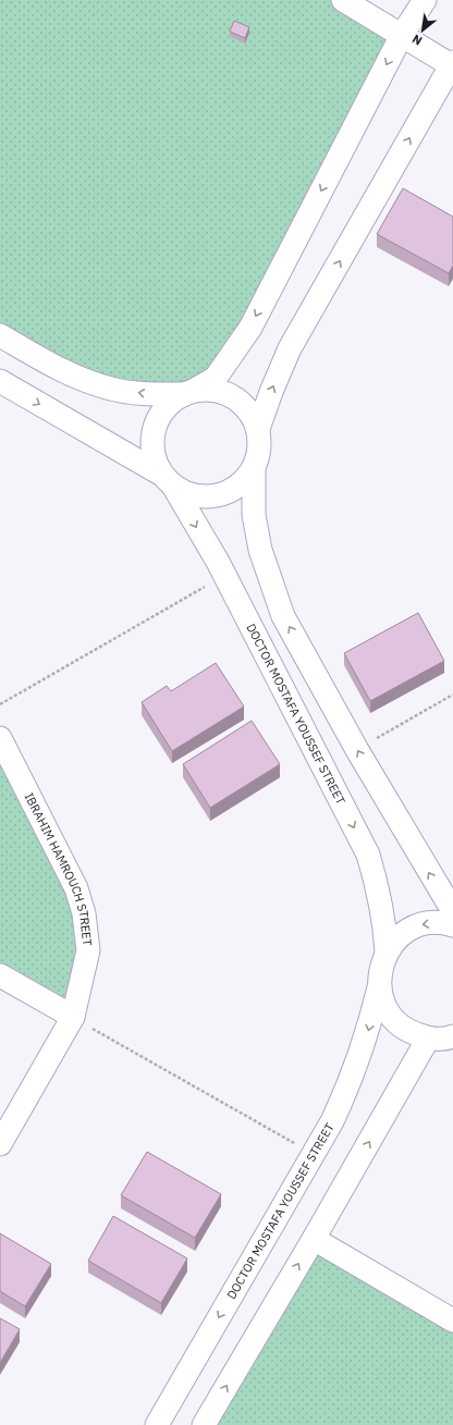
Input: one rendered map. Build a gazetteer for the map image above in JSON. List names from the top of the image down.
{
  "streets": {
    "street": ["DOCTOR MOSTAFA YOUSSEF STREET", "IBRAHIM HAMROUCH STREET"]
  },
  "north": "bottom left"
}
